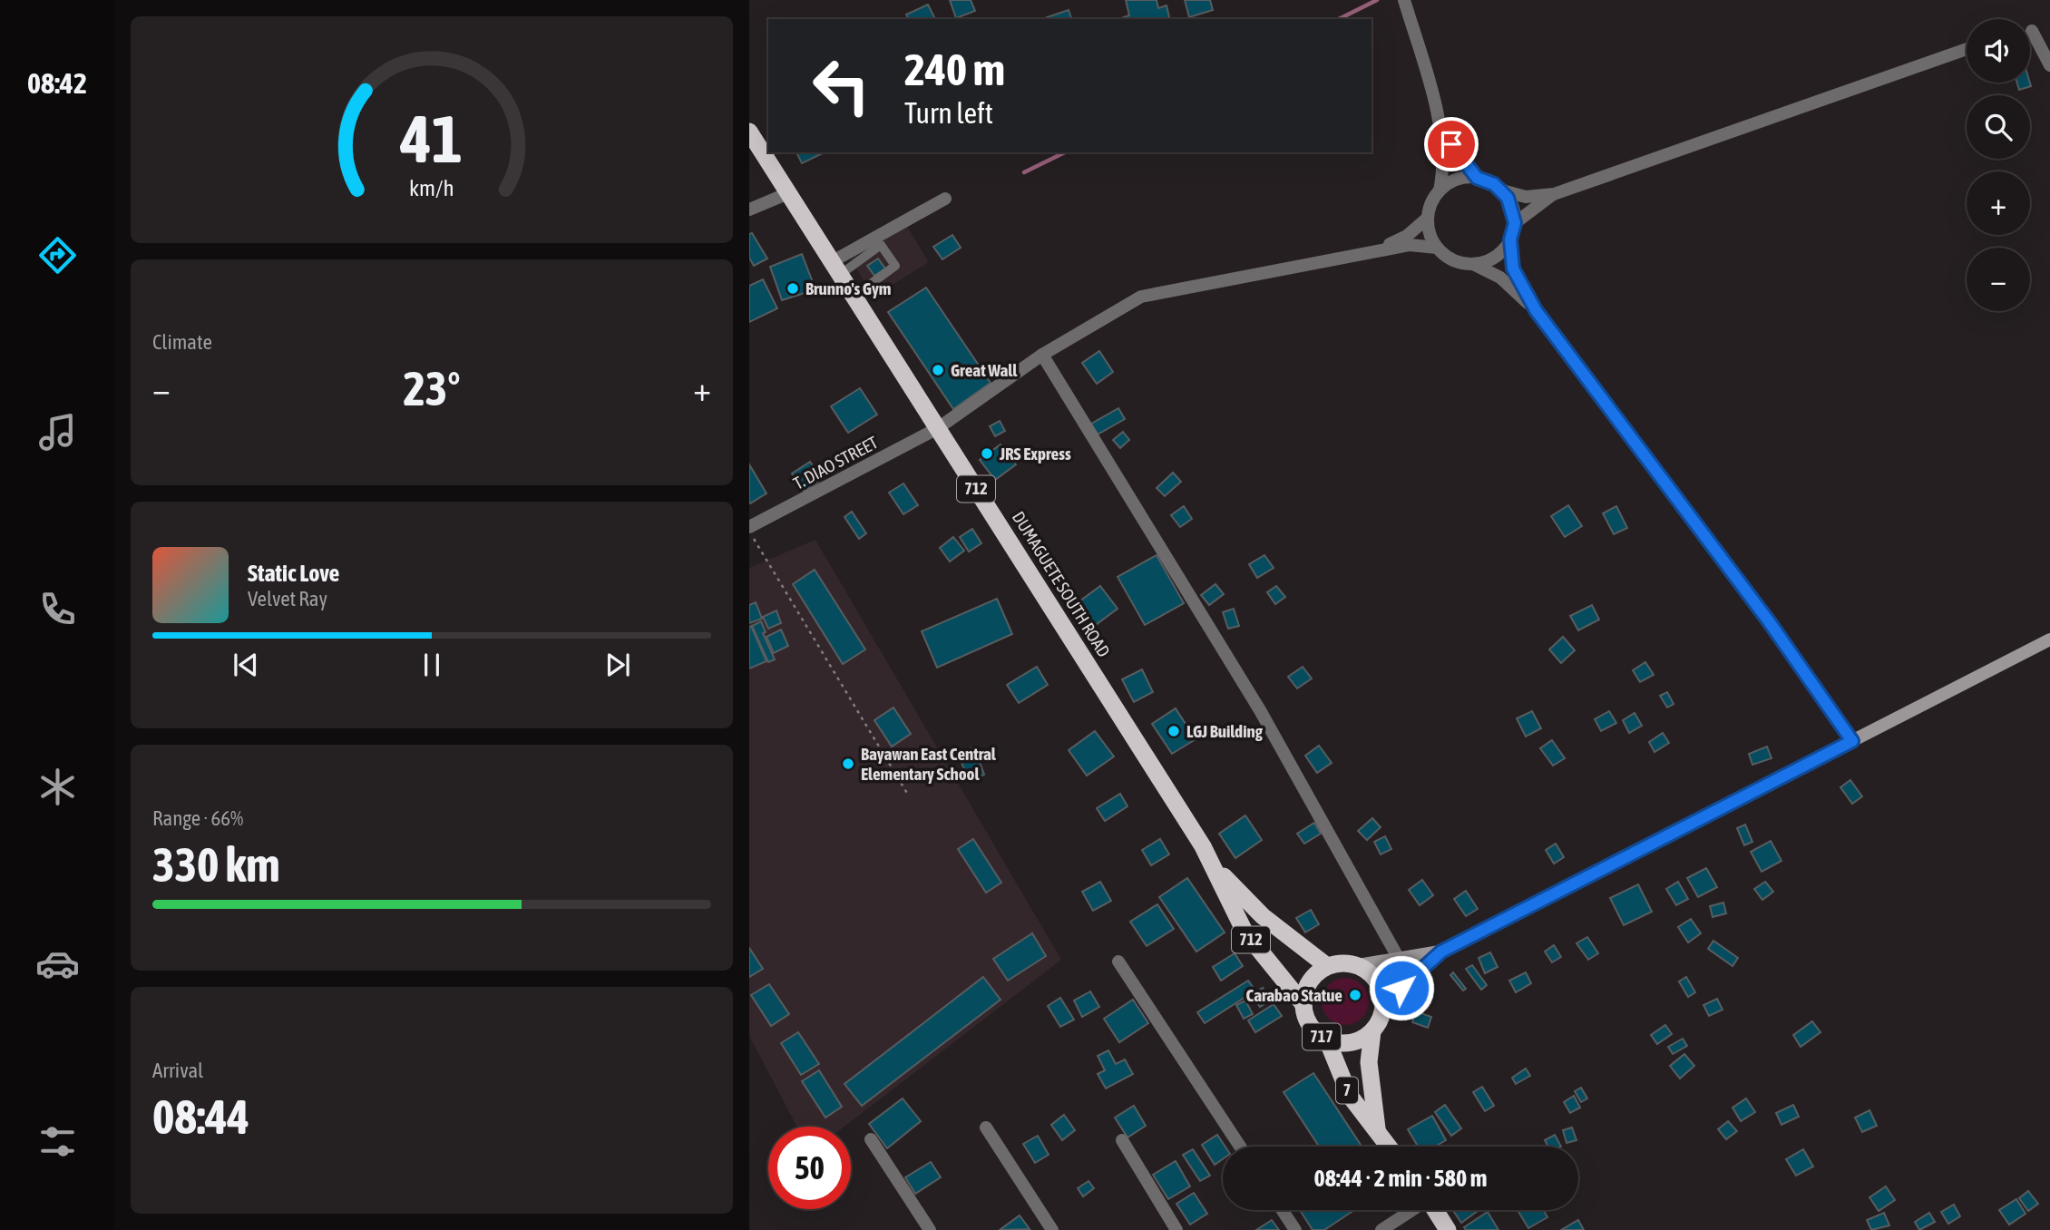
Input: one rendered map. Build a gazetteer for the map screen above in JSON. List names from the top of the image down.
{
  "streets": {
    "highway": [
      "712",
      "DUMAGUETE SOUTH ROAD",
      "717",
      "7"
    ],
    "street": ["T. DIAO STREET"]
  },
  "crossings": [
    ["T. DIAO STREET", "DUMAGUETE SOUTH ROAD"],
    ["DUMAGUETE SOUTH ROAD", "717"],
    ["DUMAGUETE SOUTH ROAD", "7"],
    ["717", "7"]
  ],
  "places": [
    "Brunno's Gym",
    "Great Wall",
    "JRS Express",
    "LGJ Building",
    "Bayawan East Central Elementary School",
    "Carabao Statue"
  ],
  "page": {
    "tabs": "08:42",
    "map_buttons": ["+", "−"],
    "turn": ["240 m", "Turn left"],
    "tile": [
      "Climate",
      ["Range · 66%", "330 km"],
      ["Arrival", "08:44"]
    ],
    "heat": ["−", "23°", "+"],
    "song": ["Static Love", "Velvet Ray"],
    "limit": "50",
    "trip": "08:44 · 2 min · 580 m",
    "gauge": ["41", "km/h"]
  }
}
